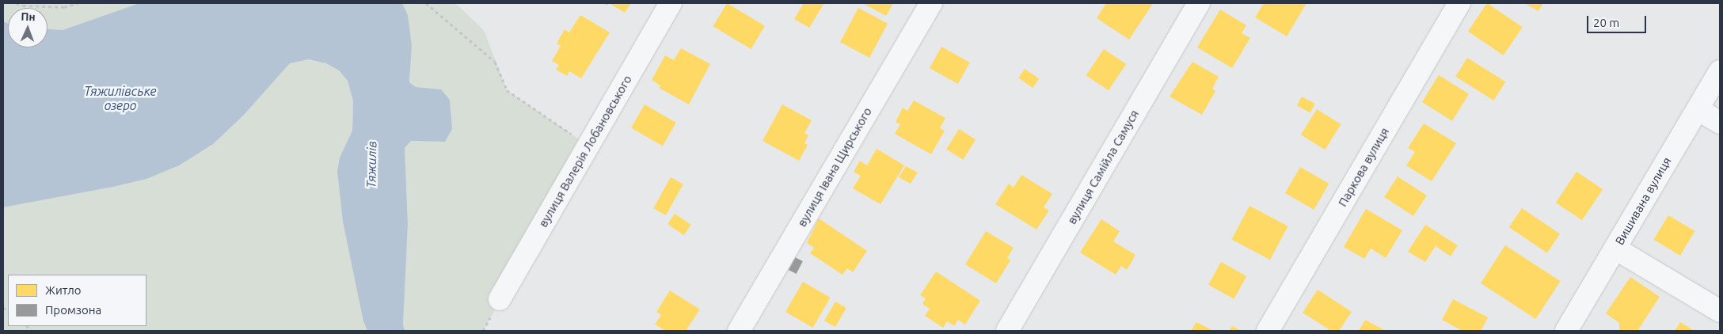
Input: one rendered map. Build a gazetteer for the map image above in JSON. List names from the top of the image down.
{
  "streets": {
    "street": [
      "вулиця Валерія Лобановського",
      "вулиця Івана Щирського",
      "вулиця Самійла Самуся",
      "Паркова вулиця",
      "Вишивана вулиця"
    ]
  },
  "water": ["Тяжилівське озеро", "Тяжилів"],
  "legend": ["Житло", "Промзона"],
  "scale_bar": "20 m",
  "north": "top"
}
